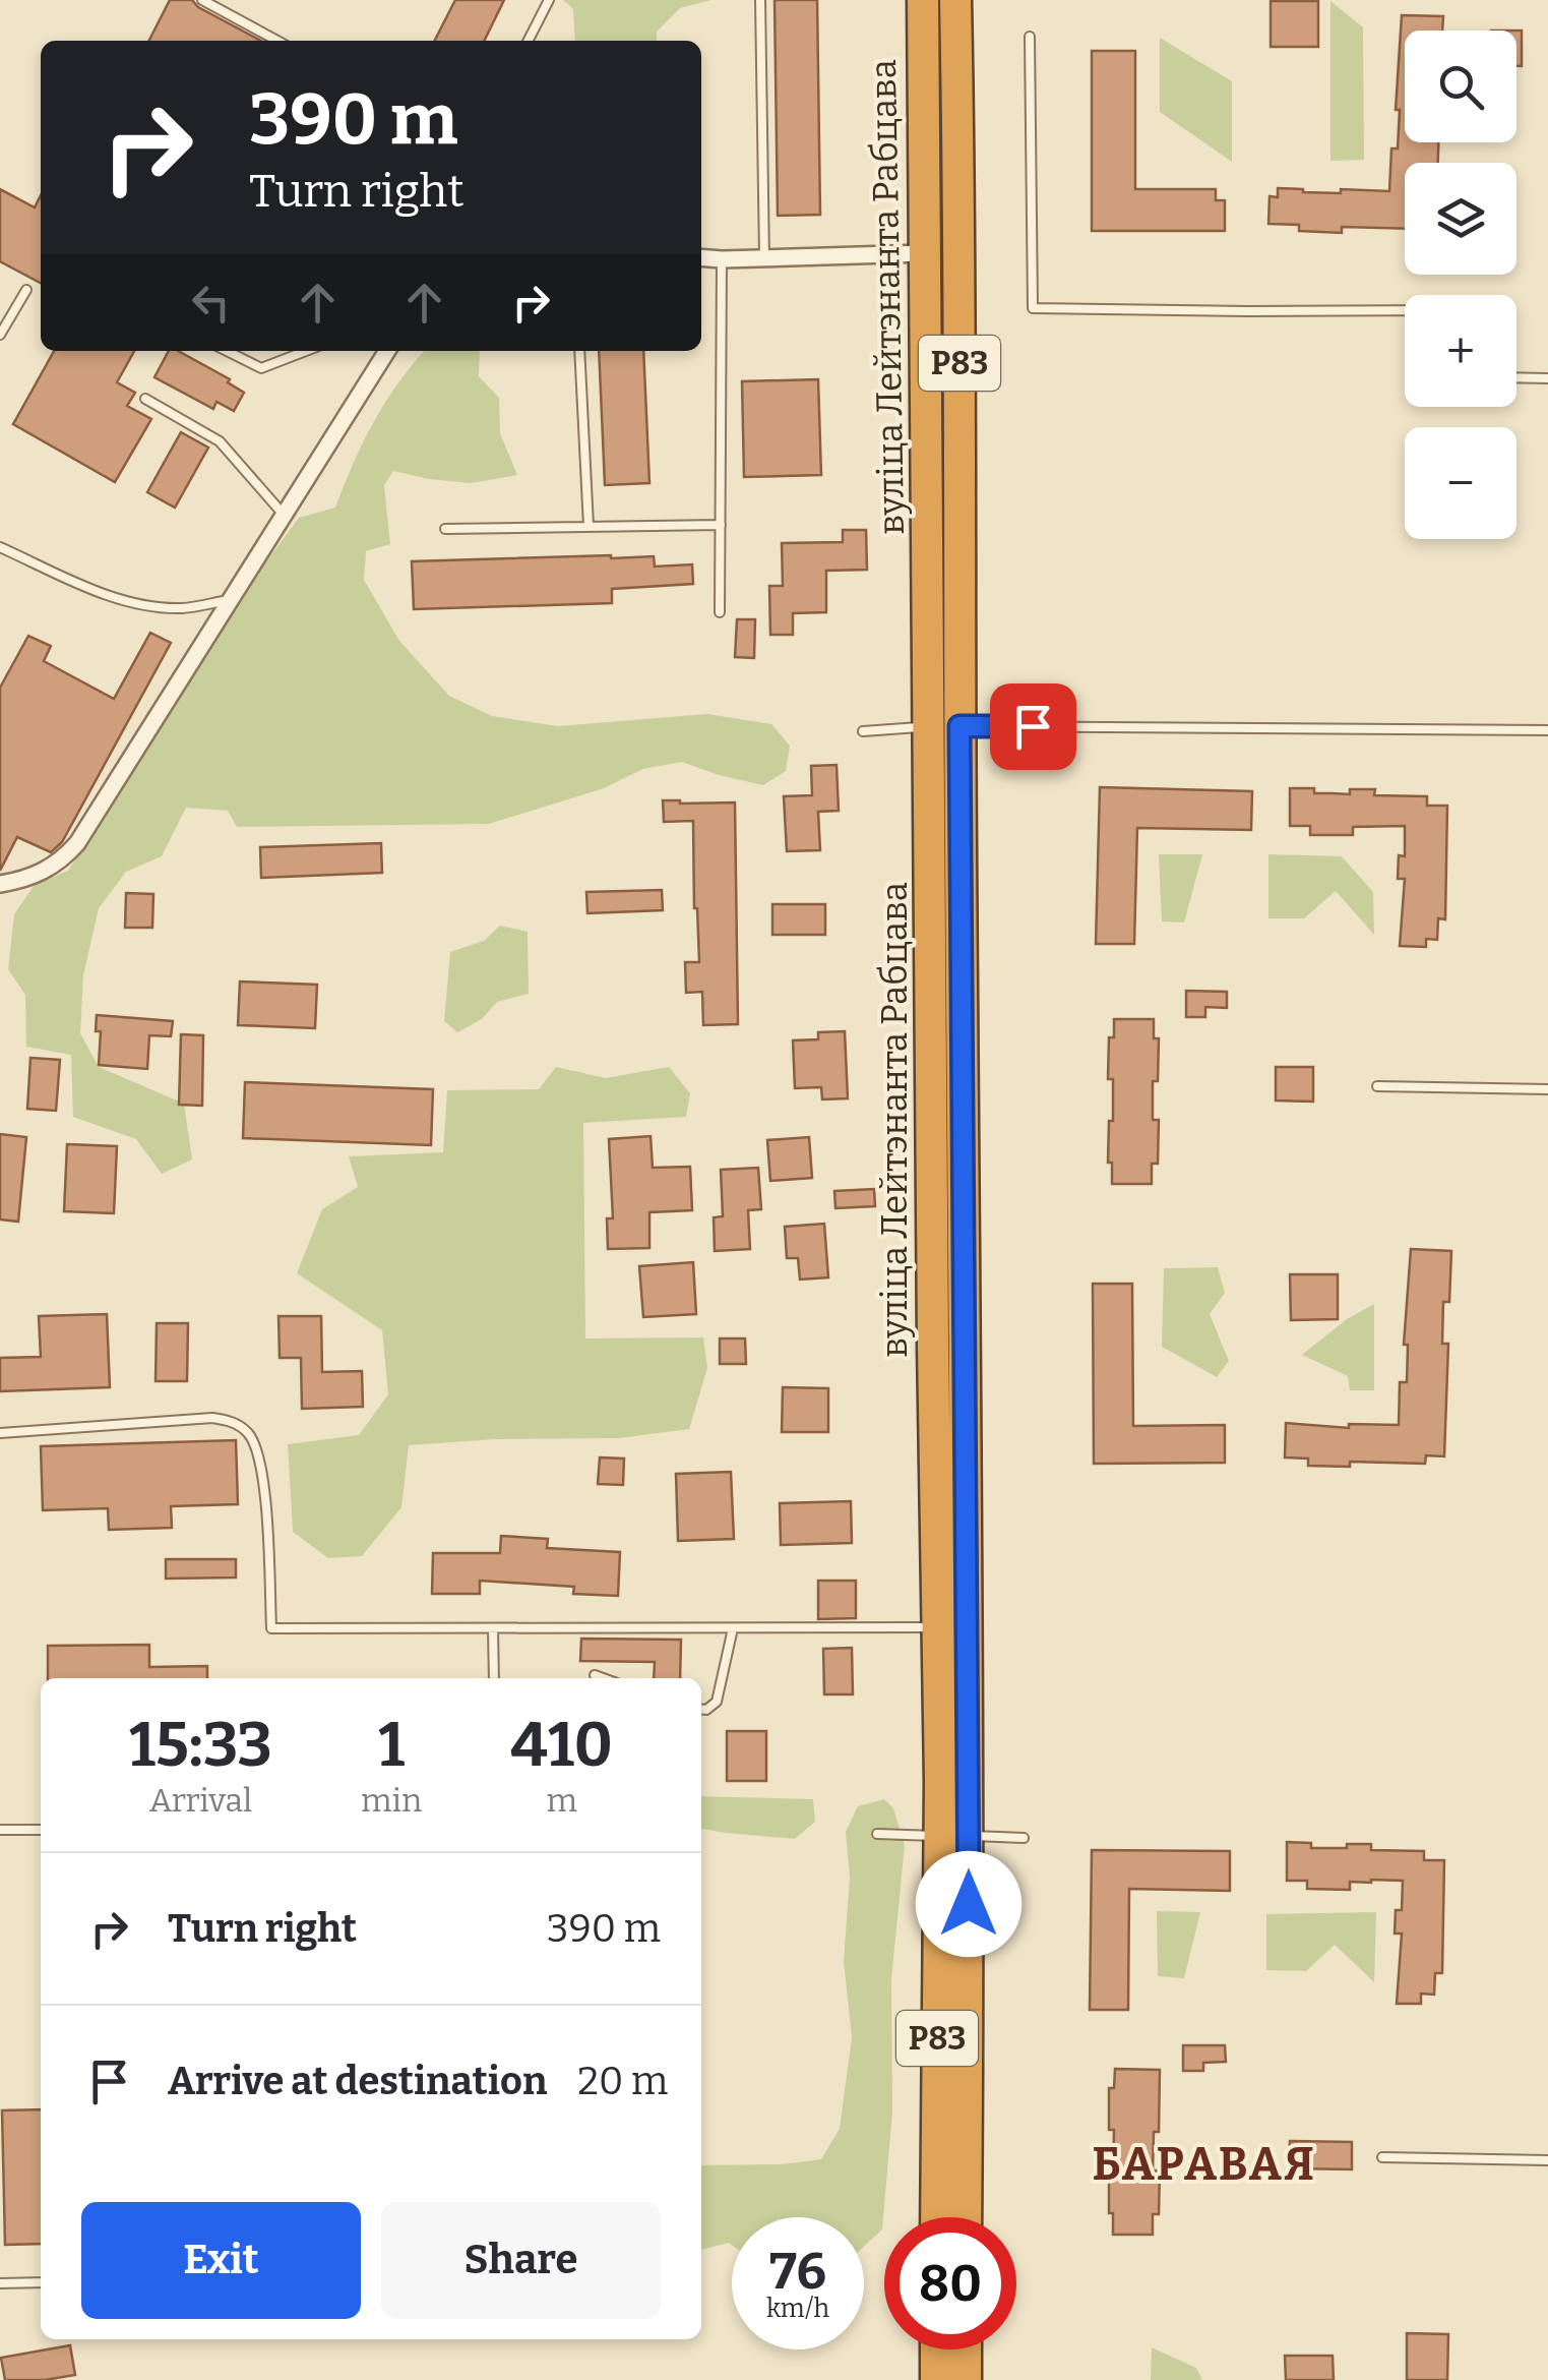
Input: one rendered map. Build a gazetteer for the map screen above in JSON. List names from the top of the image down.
{
  "streets": {
    "highway": ["вуліца Лейтэнанта Рабцава", "Р83"]
  },
  "districts": ["БАРАВАЯ"],
  "page": {
    "map_buttons": ["+", "−"],
    "turn": ["390 m", "Turn right"],
    "eta": [
      "15:33",
      "Arrival",
      "1",
      "min",
      "410",
      "m"
    ],
    "list": [
      {
        "name": "Turn right",
        "value": "390 m"
      },
      {
        "name": "Arrive at destination",
        "value": "20 m"
      }
    ],
    "buttons": ["Exit", "Share"],
    "speed": "76 km/h",
    "limit": "80"
  }
}
